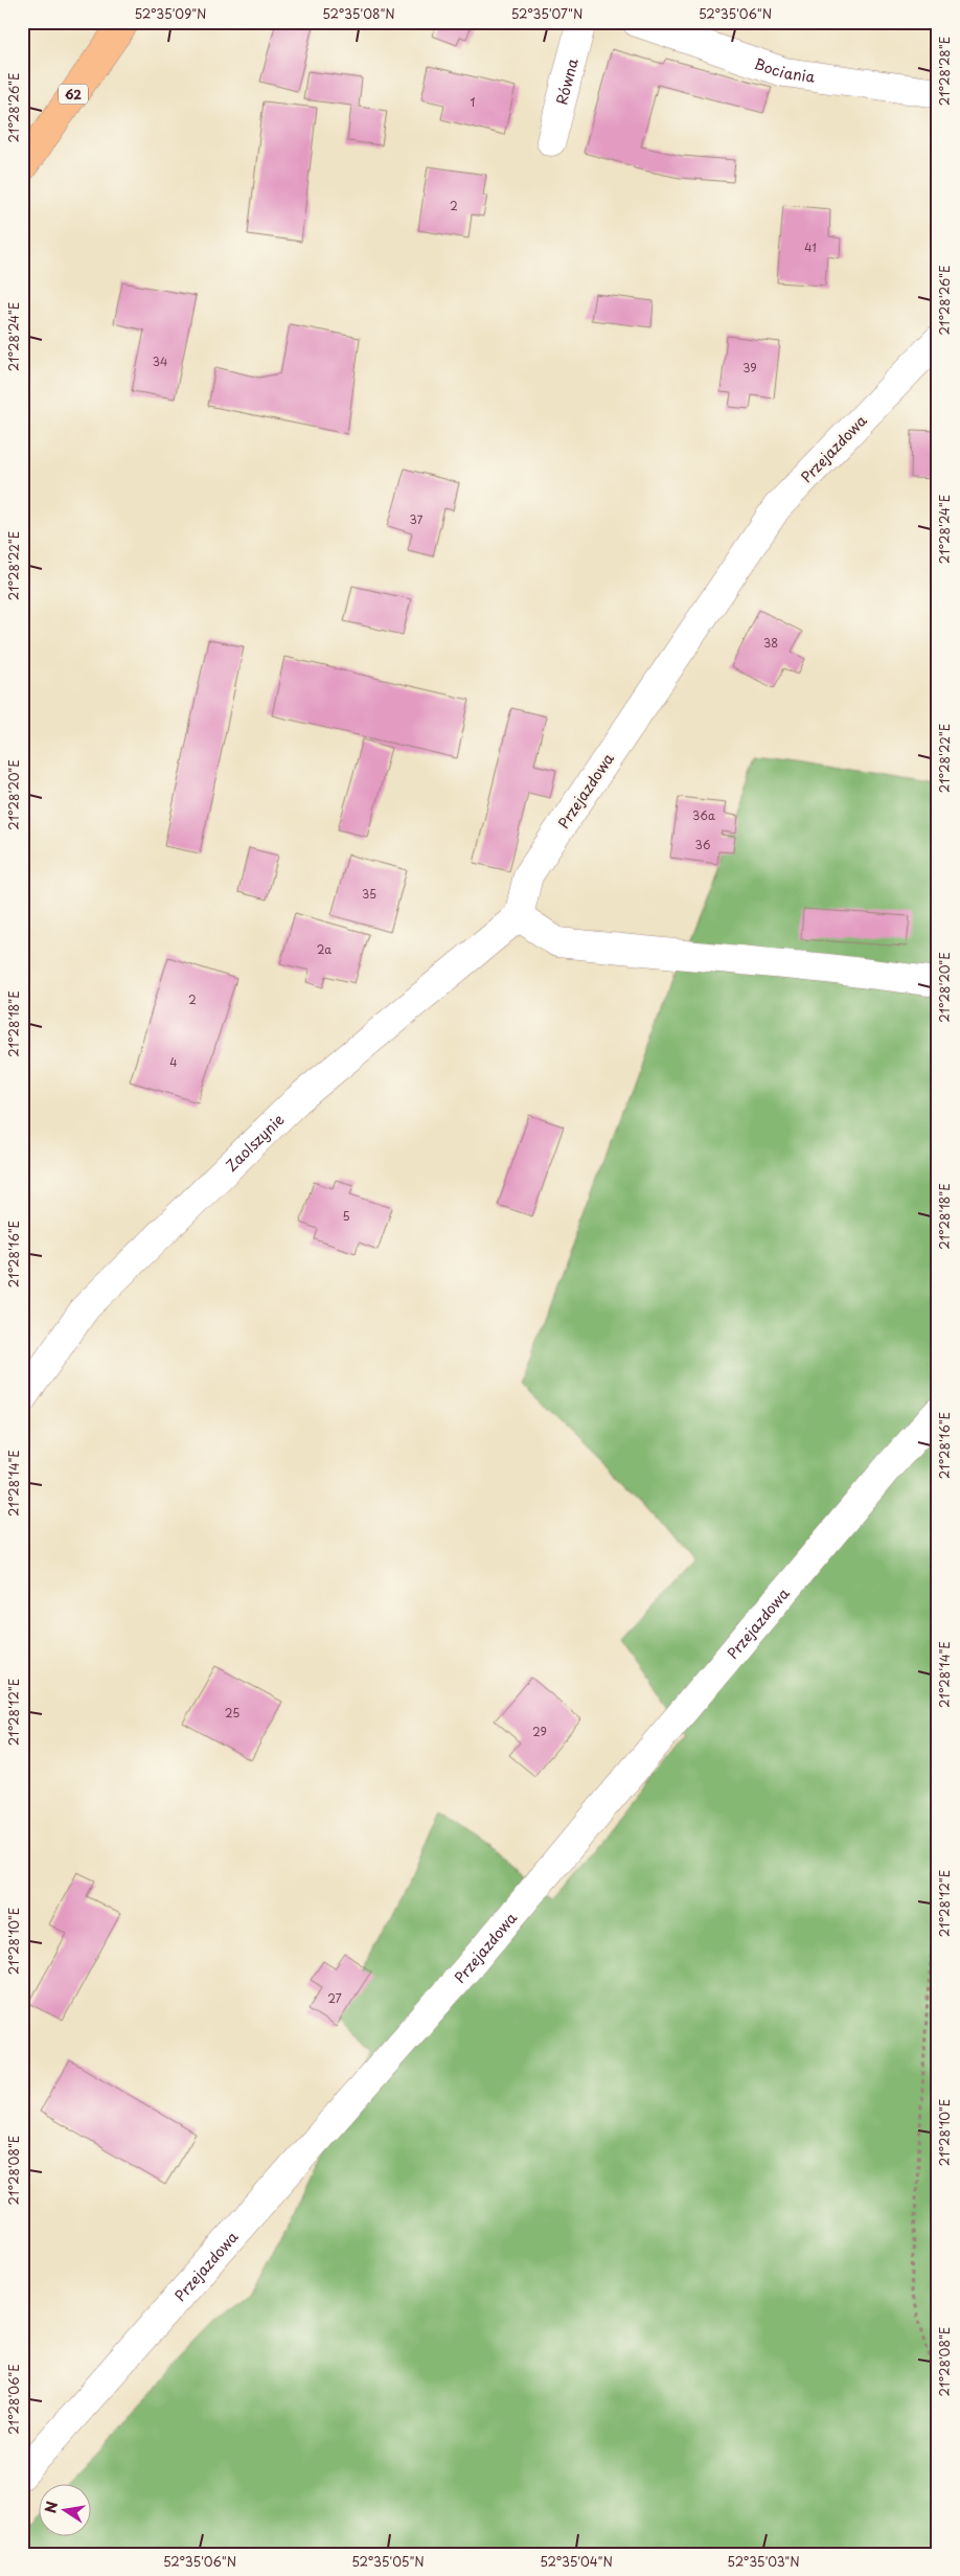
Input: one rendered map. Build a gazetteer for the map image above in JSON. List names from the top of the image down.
{
  "streets": {
    "main road": ["62"],
    "street": [
      "Bociania",
      "Równa",
      "Przejazdowa",
      "Zaolszynie"
    ]
  },
  "crossings": [
    ["Przejazdowa", "Zaolszynie"]
  ],
  "house_numbers": [
    "1",
    "2",
    "41",
    "34",
    "39",
    "37",
    "38",
    "36a",
    "36",
    "35",
    "2a",
    "2",
    "4",
    "5",
    "25",
    "29",
    "27"
  ],
  "north": "left",
  "coordinates": [
    "52°35'09\"N",
    "52°35'08\"N",
    "52°35'07\"N",
    "52°35'06\"N",
    "21°28'28\"E",
    "21°28'26\"E",
    "21°28'24\"E",
    "21°28'22\"E",
    "21°28'20\"E",
    "21°28'18\"E",
    "21°28'16\"E",
    "21°28'14\"E",
    "21°28'12\"E",
    "21°28'10\"E",
    "21°28'08\"E",
    "21°28'06\"E",
    "52°35'05\"N",
    "52°35'04\"N",
    "52°35'03\"N"
  ]
}
